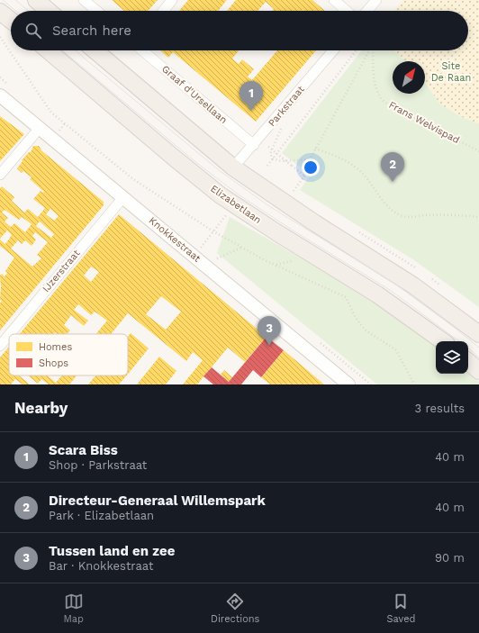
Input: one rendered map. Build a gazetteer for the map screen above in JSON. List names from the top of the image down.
{
  "streets": {
    "main road": ["Elizabetlaan"],
    "street": [
      "Graaf d'Ursellaan",
      "Parkstraat",
      "Knokkestraat",
      "IJzerstraat"
    ],
    "path": ["Frans Welvispad"]
  },
  "crossings": [
    ["Graaf d'Ursellaan", "Parkstraat"],
    ["Knokkestraat", "IJzerstraat"]
  ],
  "parks": ["Site De Raan"],
  "legend": ["Homes", "Shops"],
  "north": "top right",
  "page": {
    "search": "Search here",
    "pins": ["1", "2", "3"],
    "heading": ["Nearby", "3 results"],
    "list": [
      {
        "mark": "1",
        "name": "Scara Biss",
        "note": "Shop · Parkstraat",
        "value": "40 m"
      },
      {
        "mark": "2",
        "name": "Directeur-Generaal Willemspark",
        "note": "Park · Elizabetlaan",
        "value": "40 m"
      },
      {
        "mark": "3",
        "name": "Tussen land en zee",
        "note": "Bar · Knokkestraat",
        "value": "90 m"
      }
    ],
    "nav": ["Map", "Directions", "Saved"]
  }
}
